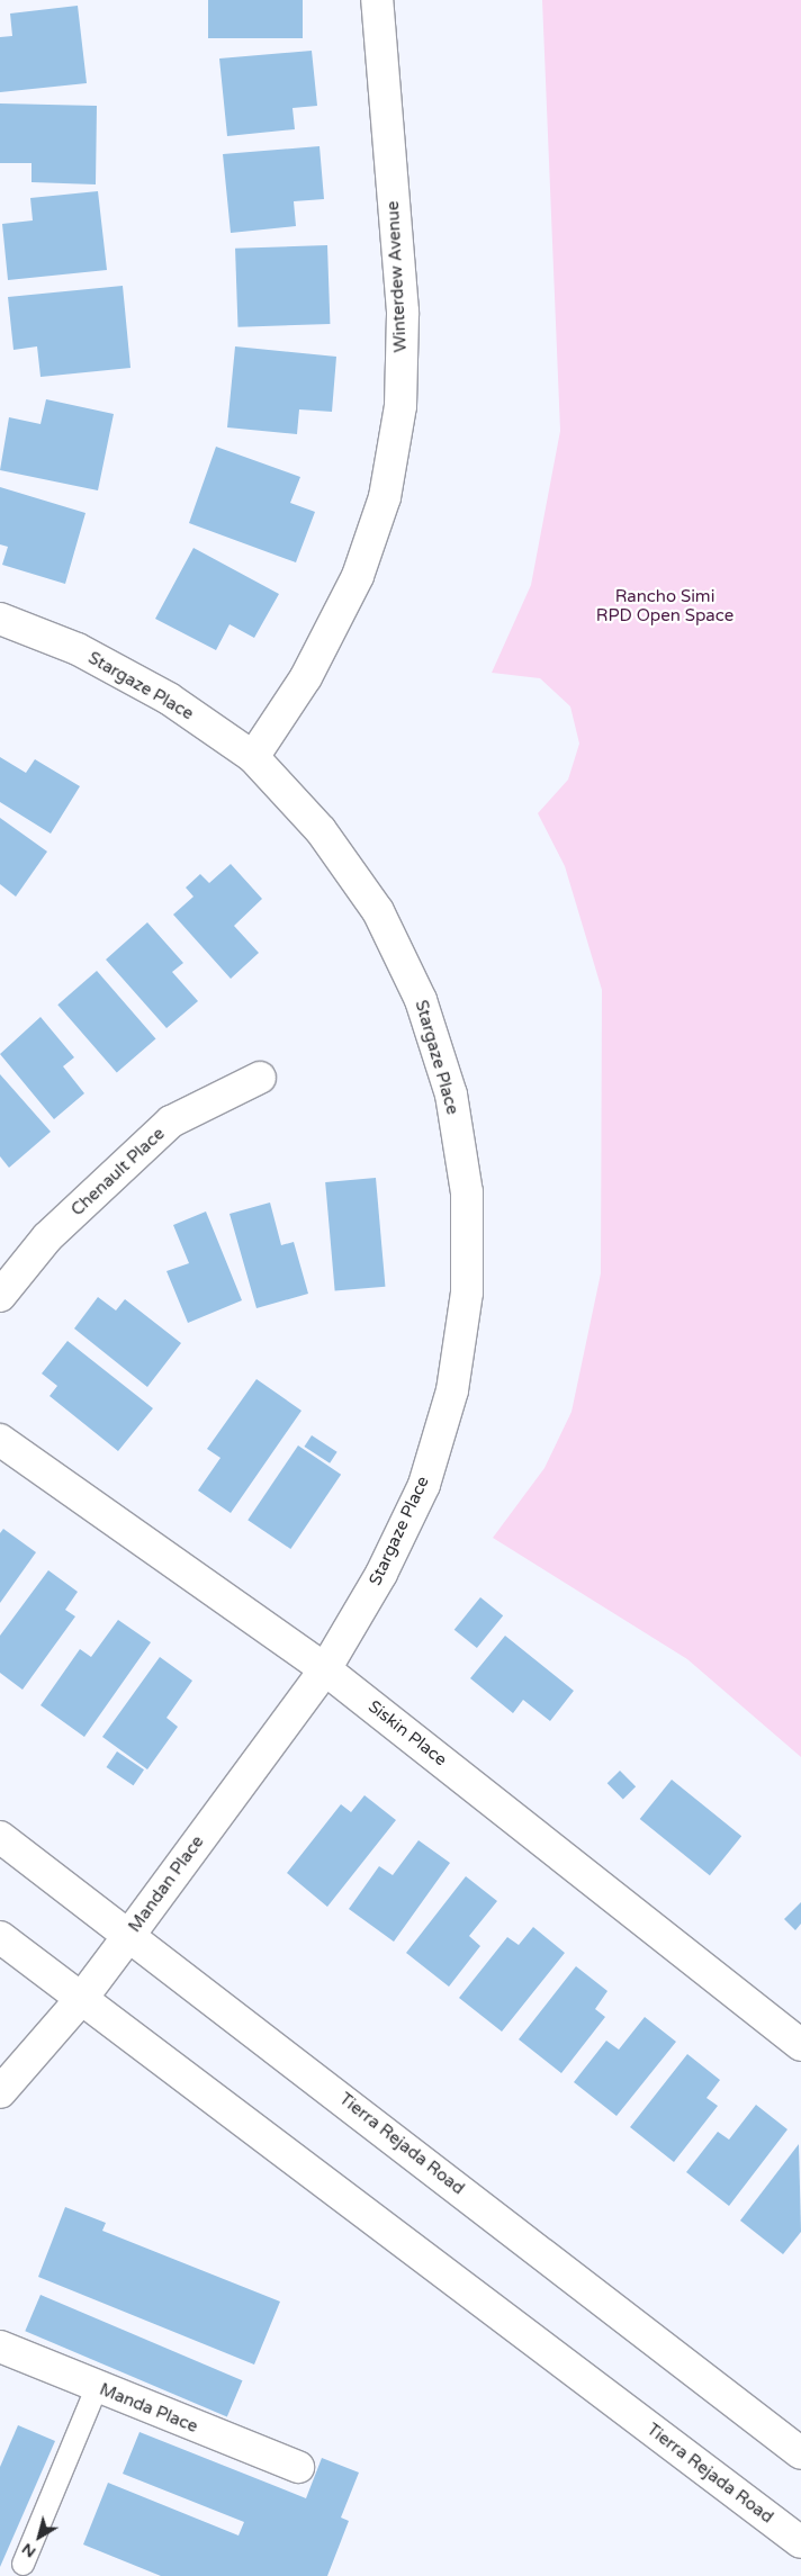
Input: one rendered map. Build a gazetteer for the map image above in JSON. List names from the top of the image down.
{
  "streets": {
    "street": [
      "Winterdew Avenue",
      "Stargaze Place",
      "Chenault Place",
      "Siskin Place",
      "Mandan Place",
      "Tierra Rejada Road",
      "Manda Place"
    ]
  },
  "crossings": [
    ["Winterdew Avenue", "Stargaze Place"],
    ["Stargaze Place", "Siskin Place"],
    ["Stargaze Place", "Mandan Place"],
    ["Siskin Place", "Mandan Place"],
    ["Mandan Place", "Tierra Rejada Road"]
  ],
  "parks": ["Rancho Simi RPD Open Space"],
  "north": "bottom left"
}
